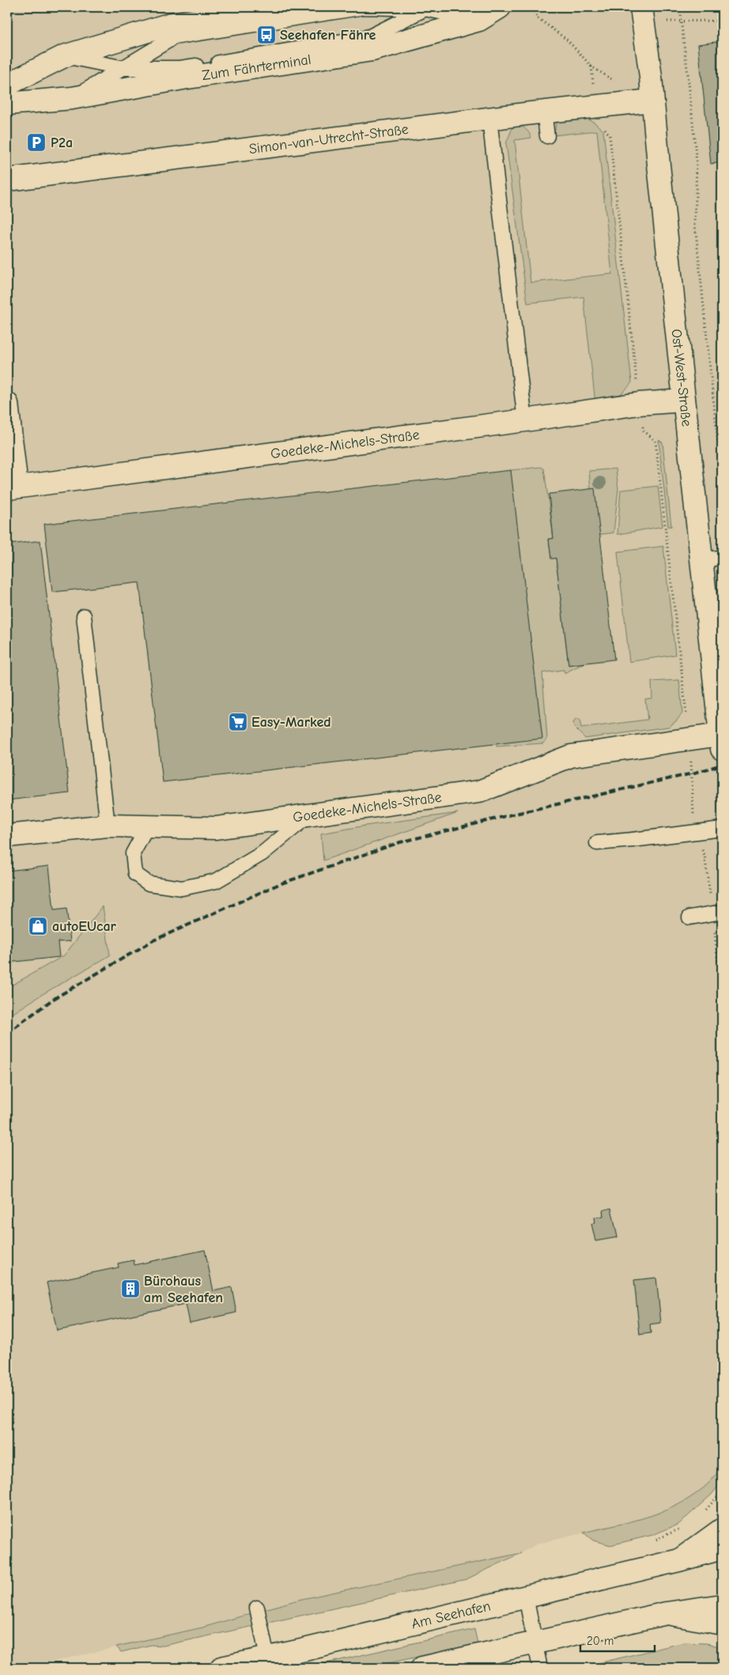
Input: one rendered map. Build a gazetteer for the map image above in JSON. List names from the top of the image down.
{
  "streets": {
    "street": [
      "Zum Fährterminal",
      "Simon-van-Utrecht-Straße",
      "Ost-West-Straße",
      "Goedeke-Michels-Straße",
      "Am Seehafen"
    ]
  },
  "crossings": [
    ["Simon-van-Utrecht-Straße", "Ost-West-Straße"],
    ["Ost-West-Straße", "Goedeke-Michels-Straße"]
  ],
  "places": {
    "bus stop": ["Seehafen Fähre"],
    "parking": ["P2a"],
    "supermarket": ["Easy-Marked"],
    "shop": ["autoEUcar"],
    "building": ["Bürohaus am Seehafen"]
  },
  "scale_bar": "20 m"
}
